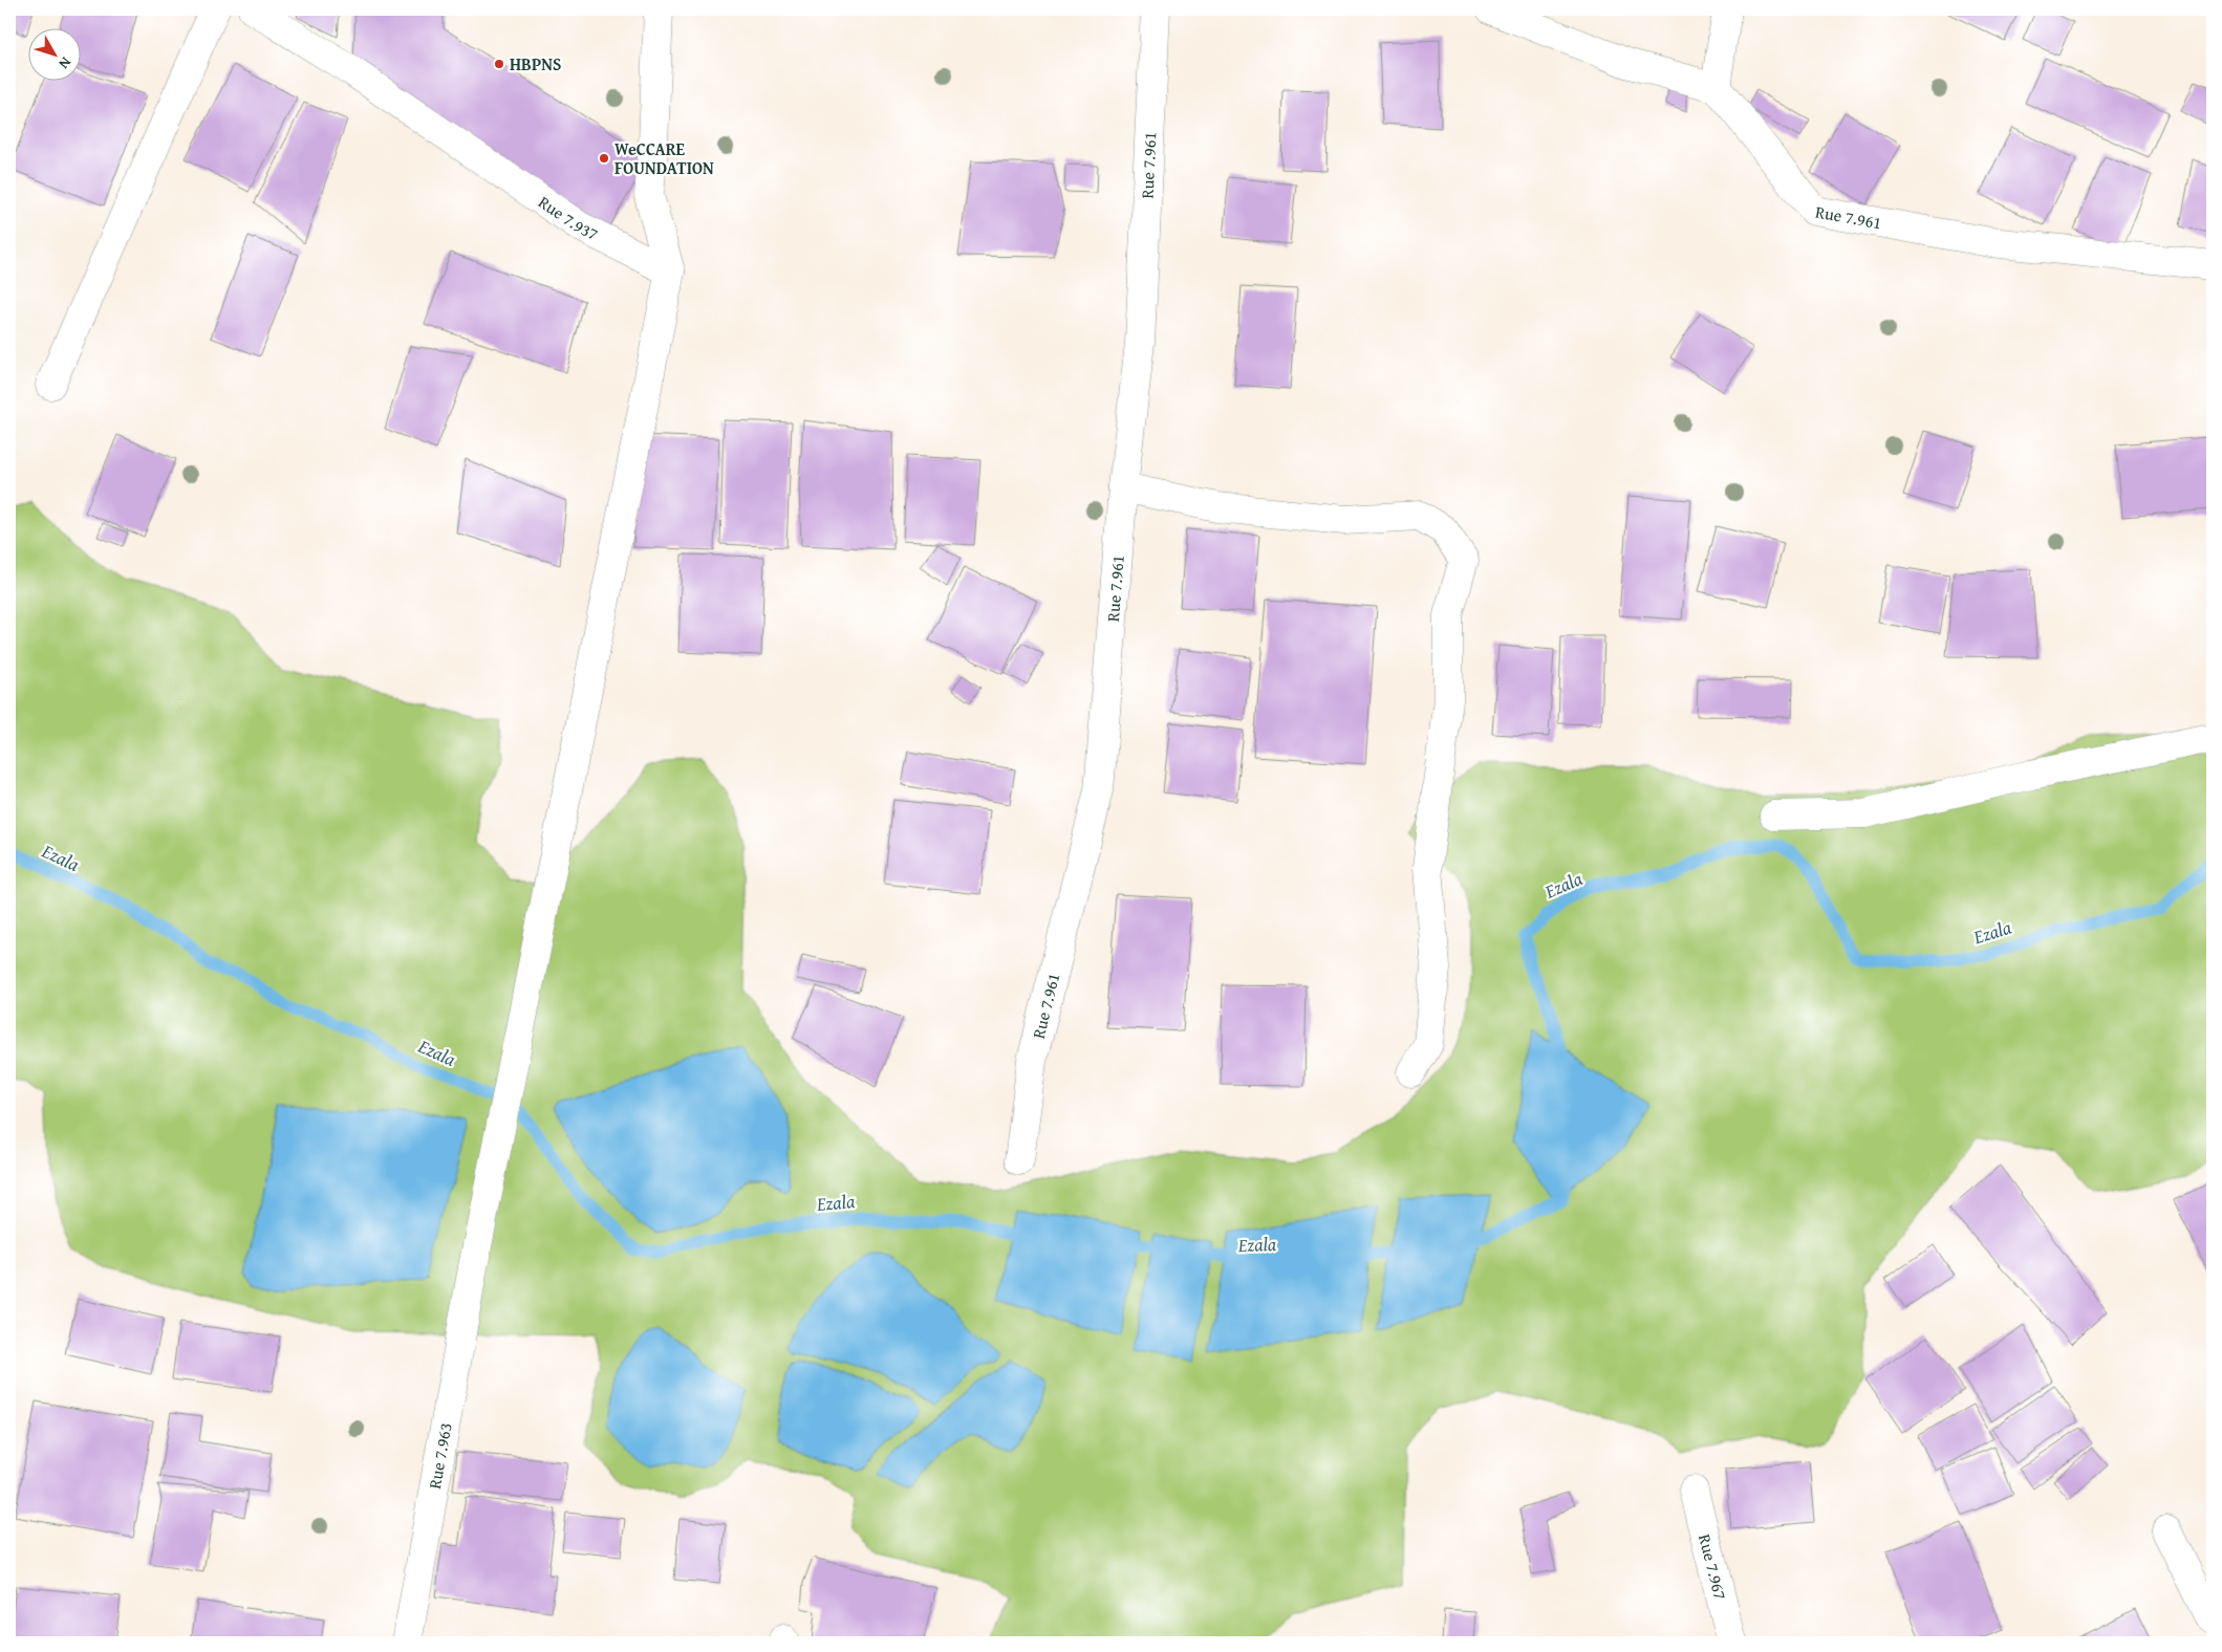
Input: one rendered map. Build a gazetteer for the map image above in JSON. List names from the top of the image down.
{
  "streets": {
    "street": [
      "Rue 7.961",
      "Rue 7.937",
      "Rue 7.963",
      "Rue 7.967"
    ]
  },
  "crossings": [
    ["Rue 7.937", "Rue 7.963"]
  ],
  "water": ["Ezala"],
  "places": ["HBPNS", "WeCCARE FOUNDATION"],
  "north": "bottom right"
}
